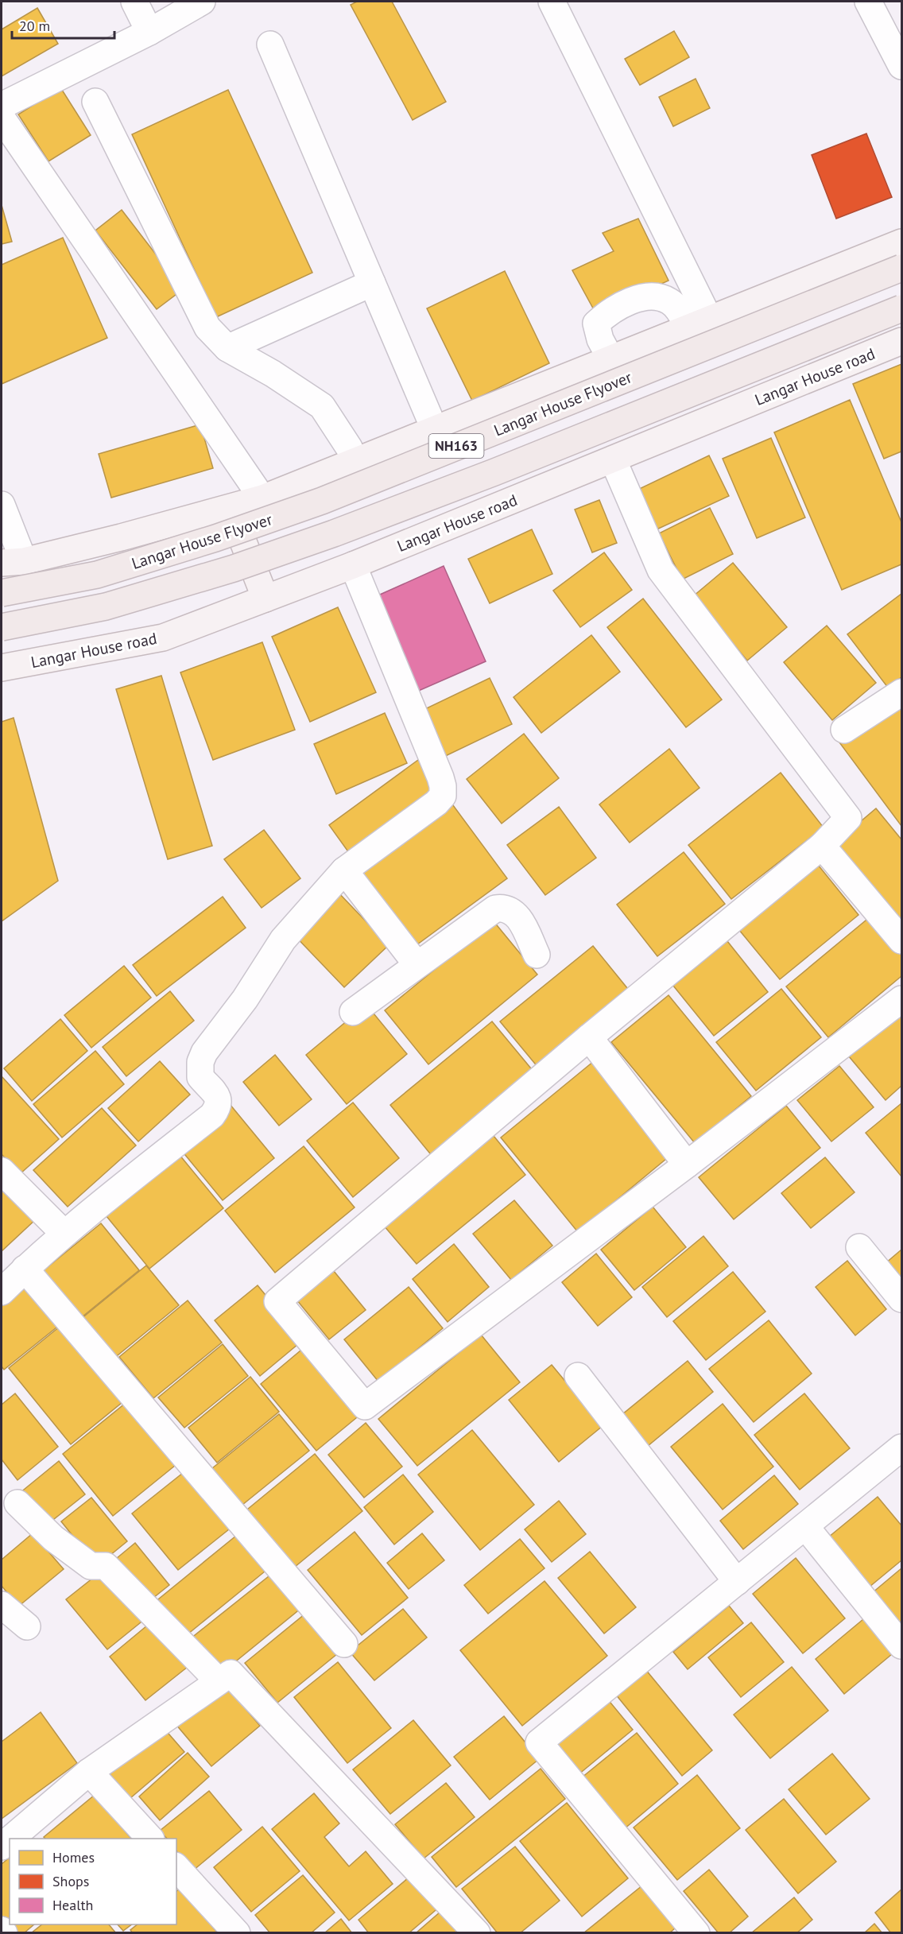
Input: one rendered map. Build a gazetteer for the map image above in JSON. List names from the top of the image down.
{
  "streets": {
    "highway": ["Langar House Flyover", "NH163"],
    "main road": ["Langar House road"]
  },
  "legend": ["Homes", "Shops", "Health"],
  "scale_bar": "20 m"
}
